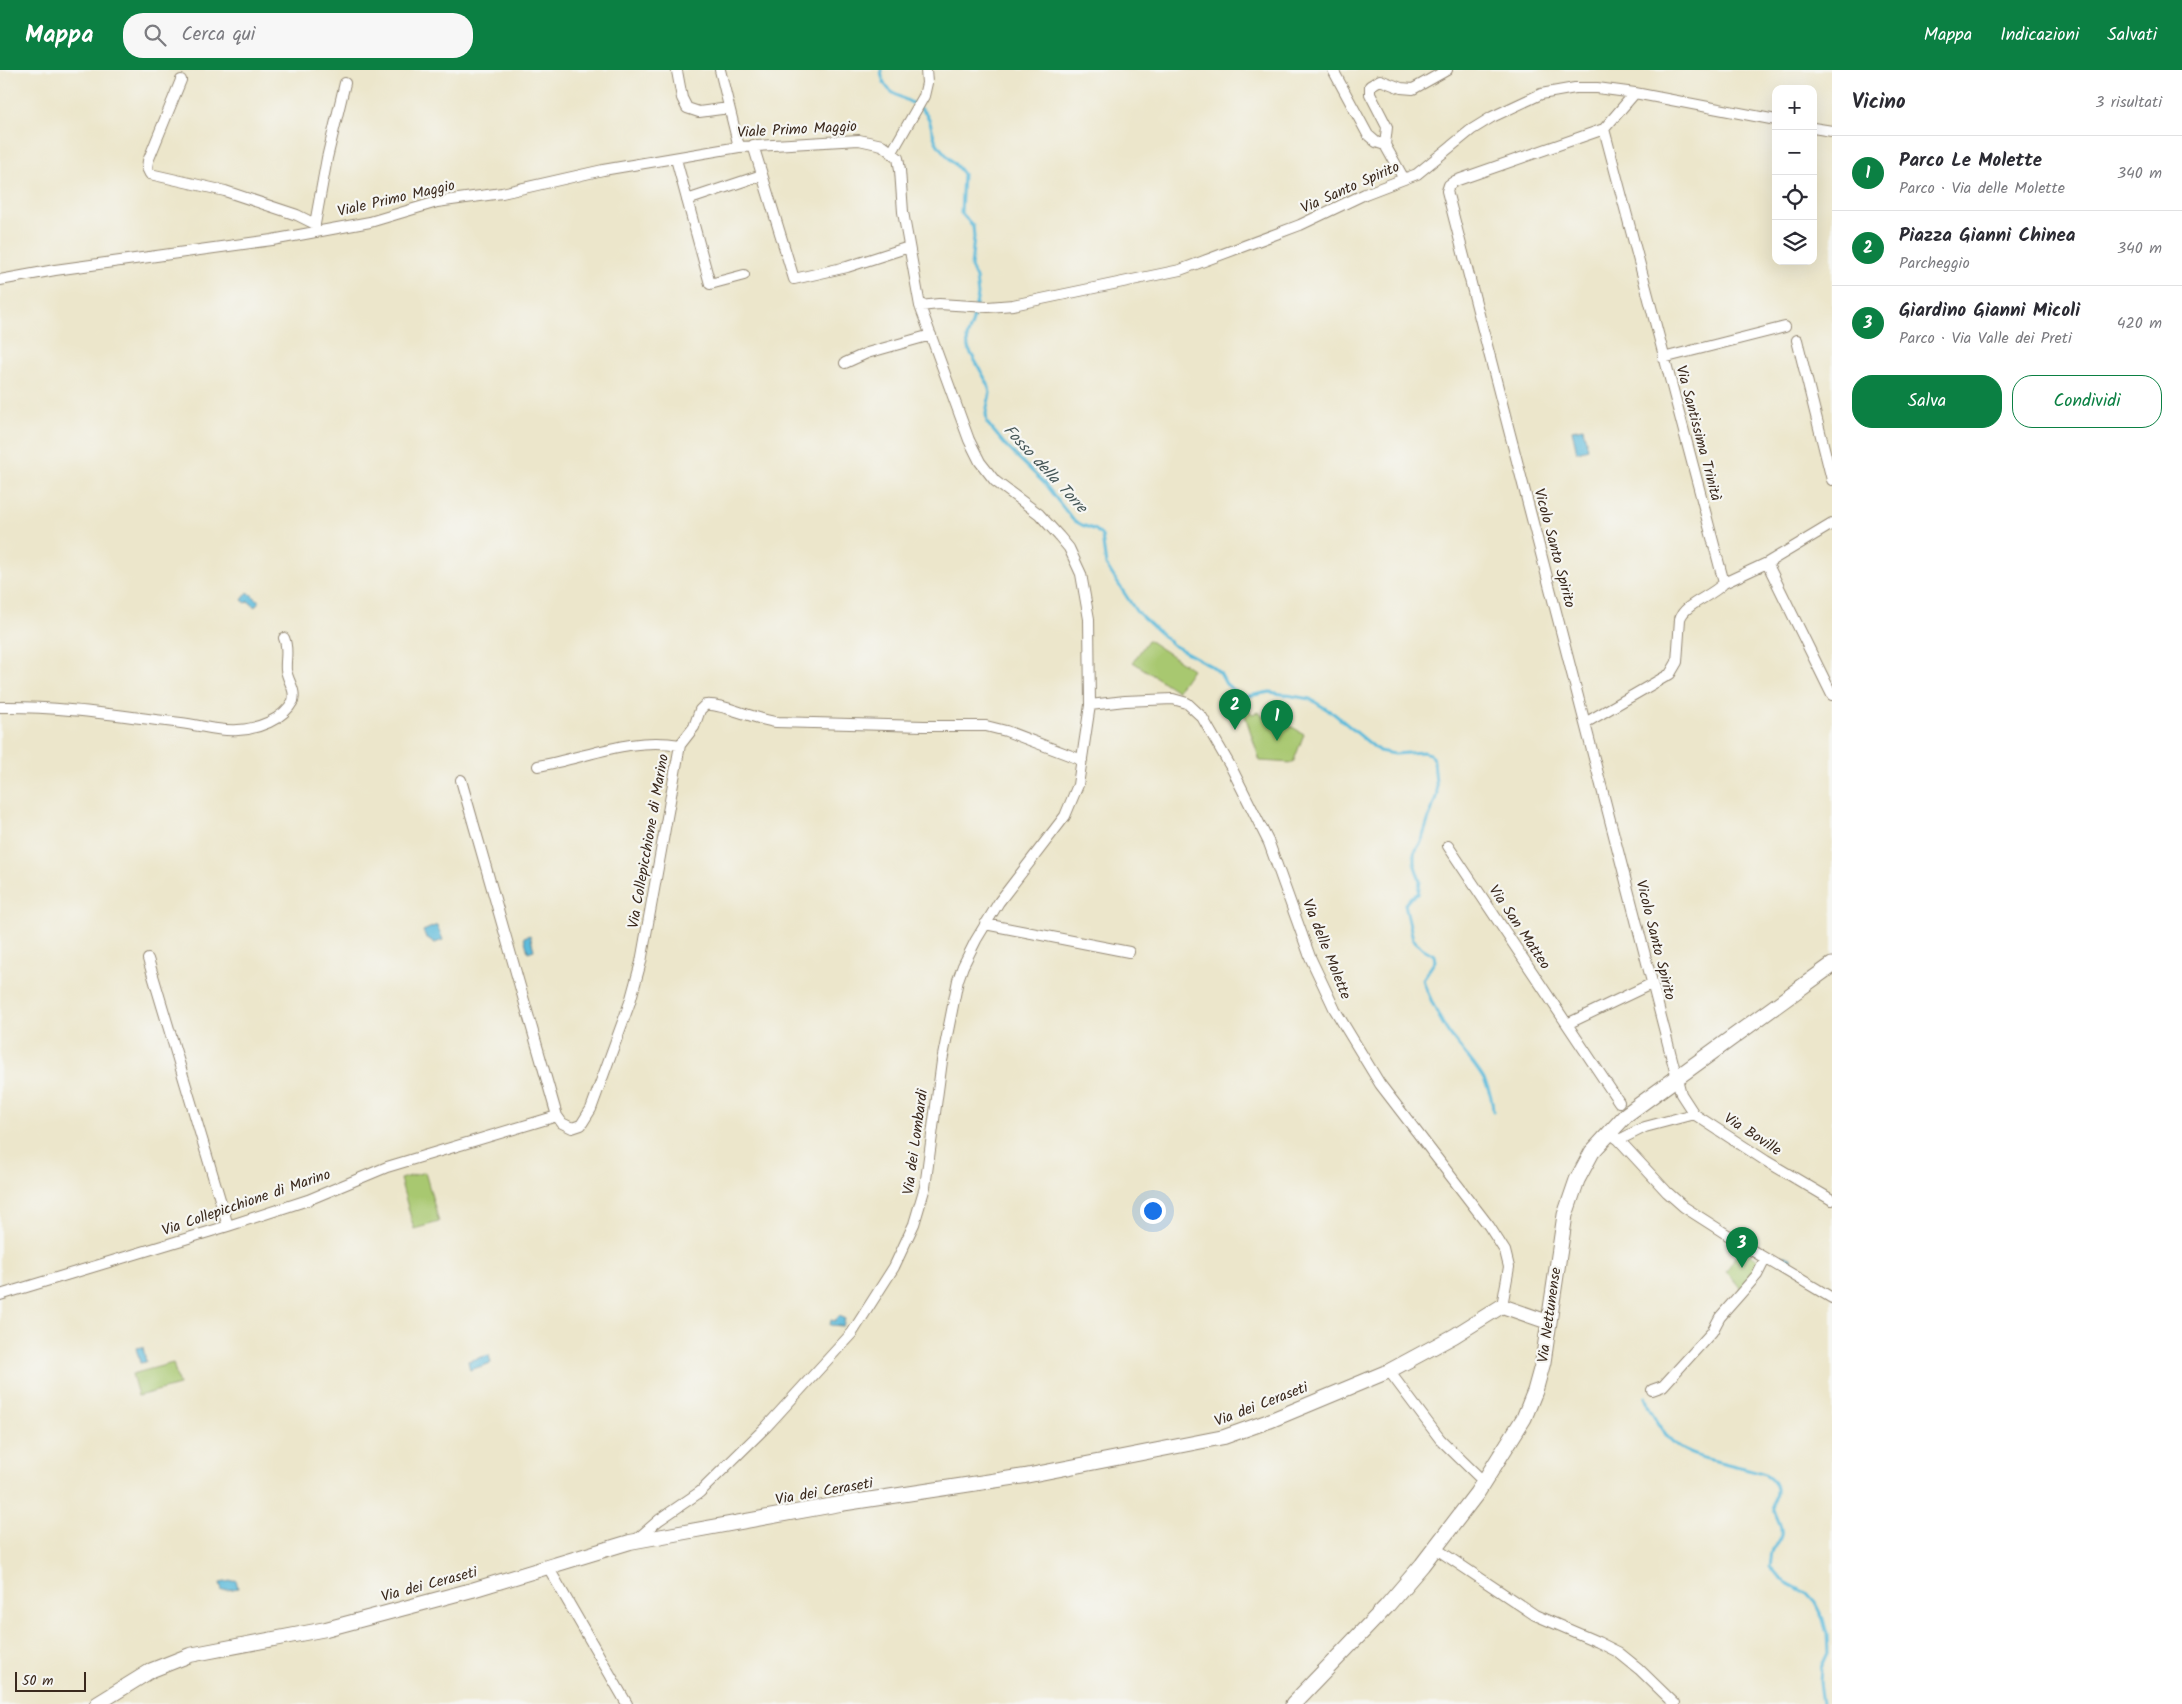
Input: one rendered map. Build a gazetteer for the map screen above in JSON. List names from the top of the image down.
{
  "streets": {
    "main road": ["Via Nettunense"],
    "street": [
      "Viale Primo Maggio",
      "Via Santo Spirito",
      "Via Santissima Trinità",
      "Vicolo Santo Spirito",
      "Via Collepicchione di Marino",
      "Via San Matteo",
      "Via delle Molette",
      "Via Boville",
      "Via dei Lombardi",
      "Via dei Ceraseti"
    ]
  },
  "crossings": [
    ["Via Santissima Trinità", "Vicolo Santo Spirito"],
    ["Vicolo Santo Spirito", "Via Boville"],
    ["Vicolo Santo Spirito", "Via Nettunense"],
    ["Via Collepicchione di Marino", "Via dei Lombardi"],
    ["Via delle Molette", "Via dei Lombardi"],
    ["Via delle Molette", "Via dei Ceraseti"],
    ["Via Boville", "Via Nettunense"],
    ["Via dei Lombardi", "Via dei Ceraseti"]
  ],
  "water": ["Fosso della Torre"],
  "scale_bar": "50 m",
  "page": {
    "header": "Mappa",
    "search": "Cerca qui",
    "nav": ["Mappa", "Indicazioni", "Salvati"],
    "heading": ["Vicino", "3 risultati"],
    "map_buttons": ["+", "−"],
    "list": [
      {
        "mark": "1",
        "name": "Parco Le Molette",
        "note": "Parco · Via delle Molette",
        "value": "340 m"
      },
      {
        "mark": "2",
        "name": "Piazza Gianni Chinea",
        "note": "Parcheggio",
        "value": "340 m"
      },
      {
        "mark": "3",
        "name": "Giardino Gianni Micoli",
        "note": "Parco · Via Valle dei Preti",
        "value": "420 m"
      }
    ],
    "buttons": ["Salva", "Condividi"],
    "pins": ["2", "1", "3"],
    "scale": "50 m"
  }
}
